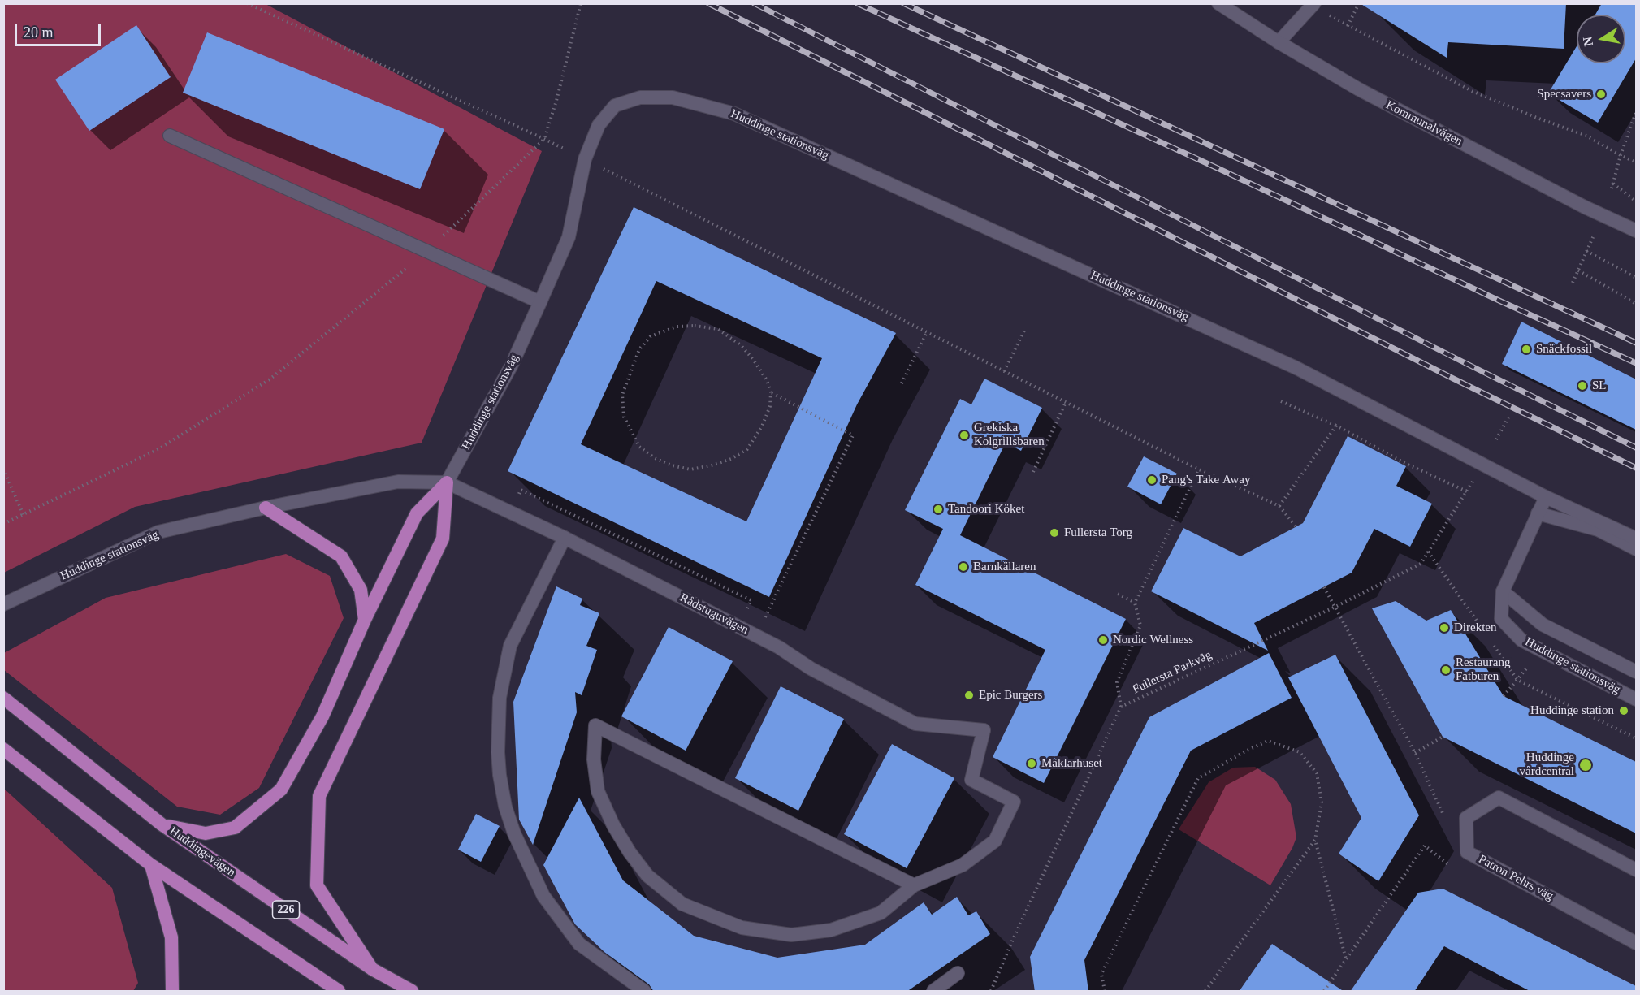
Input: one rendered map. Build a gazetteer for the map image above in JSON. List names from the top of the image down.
{
  "streets": {
    "main road": ["Huddingevägen", "226"],
    "street": [
      "Kommunalvägen",
      "Huddinge stationsväg",
      "Rådstuguvägen",
      "Patron Pehrs väg"
    ],
    "path": ["Fullersta Parkväg"]
  },
  "crossings": [
    ["Huddinge stationsväg", "Rådstuguvägen"]
  ],
  "places": [
    "Specsavers",
    "Snäckfossil",
    "SL",
    "Grekiska Kolgrillsbaren",
    "Pang's Take Away",
    "Tandoori Köket",
    "Fullersta Torg",
    "Barnkällaren",
    "Direkten",
    "Nordic Wellness",
    "Restaurang Fatburen",
    "Epic Burgers",
    "Huddinge station",
    "Mäklarhuset",
    "Huddinge vårdcentral"
  ],
  "scale_bar": "20 m",
  "north": "left"
}
